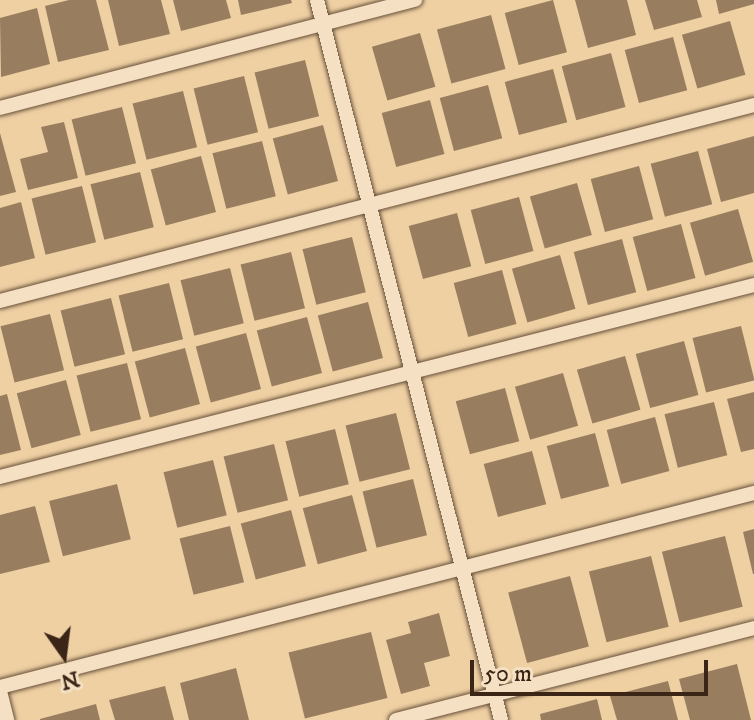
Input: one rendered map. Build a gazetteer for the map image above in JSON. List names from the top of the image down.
{
  "scale_bar": "50 m",
  "north": "bottom"
}
